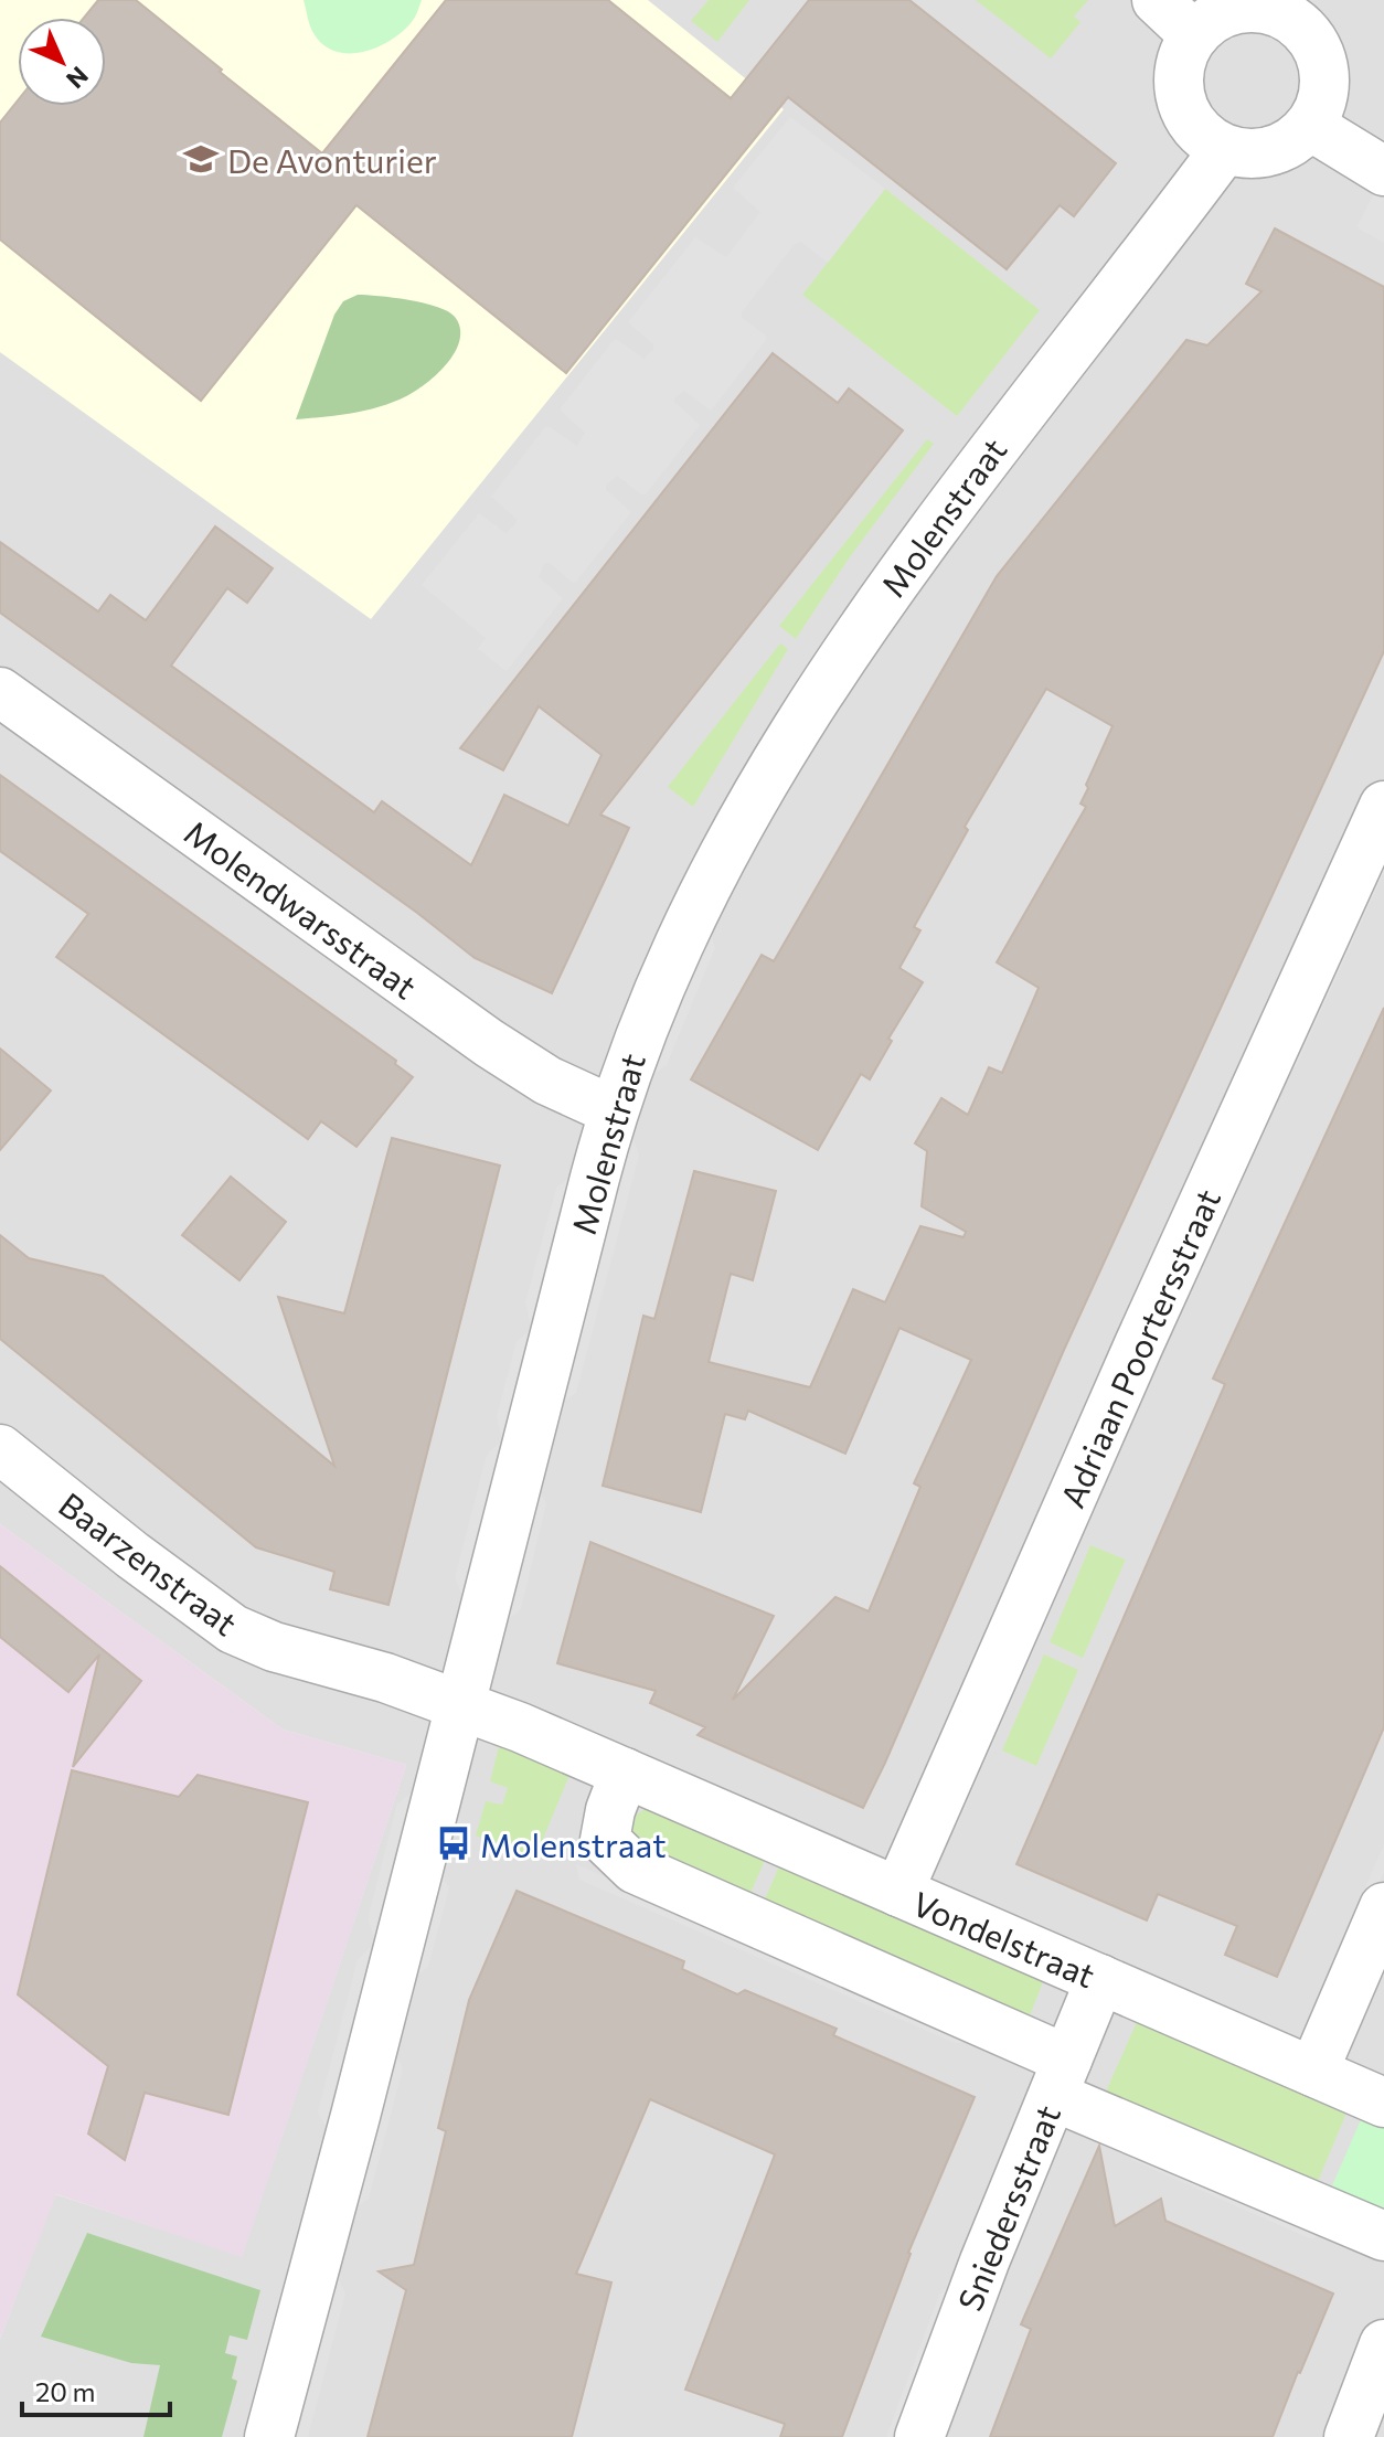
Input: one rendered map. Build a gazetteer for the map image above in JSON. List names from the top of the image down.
{
  "streets": {
    "street": [
      "Molenstraat",
      "Molendwarsstraat",
      "Adriaan Poortersstraat",
      "Baarzenstraat",
      "Vondelstraat",
      "Sniedersstraat"
    ]
  },
  "crossings": [
    ["Molenstraat", "Molendwarsstraat"],
    ["Molenstraat", "Baarzenstraat"],
    ["Molenstraat", "Vondelstraat"],
    ["Adriaan Poortersstraat", "Vondelstraat"],
    ["Baarzenstraat", "Vondelstraat"],
    ["Vondelstraat", "Sniedersstraat"]
  ],
  "places": {
    "school or university": ["De Avonturier"],
    "bus stop": ["Molenstraat"]
  },
  "scale_bar": "20 m",
  "north": "bottom right"
}
